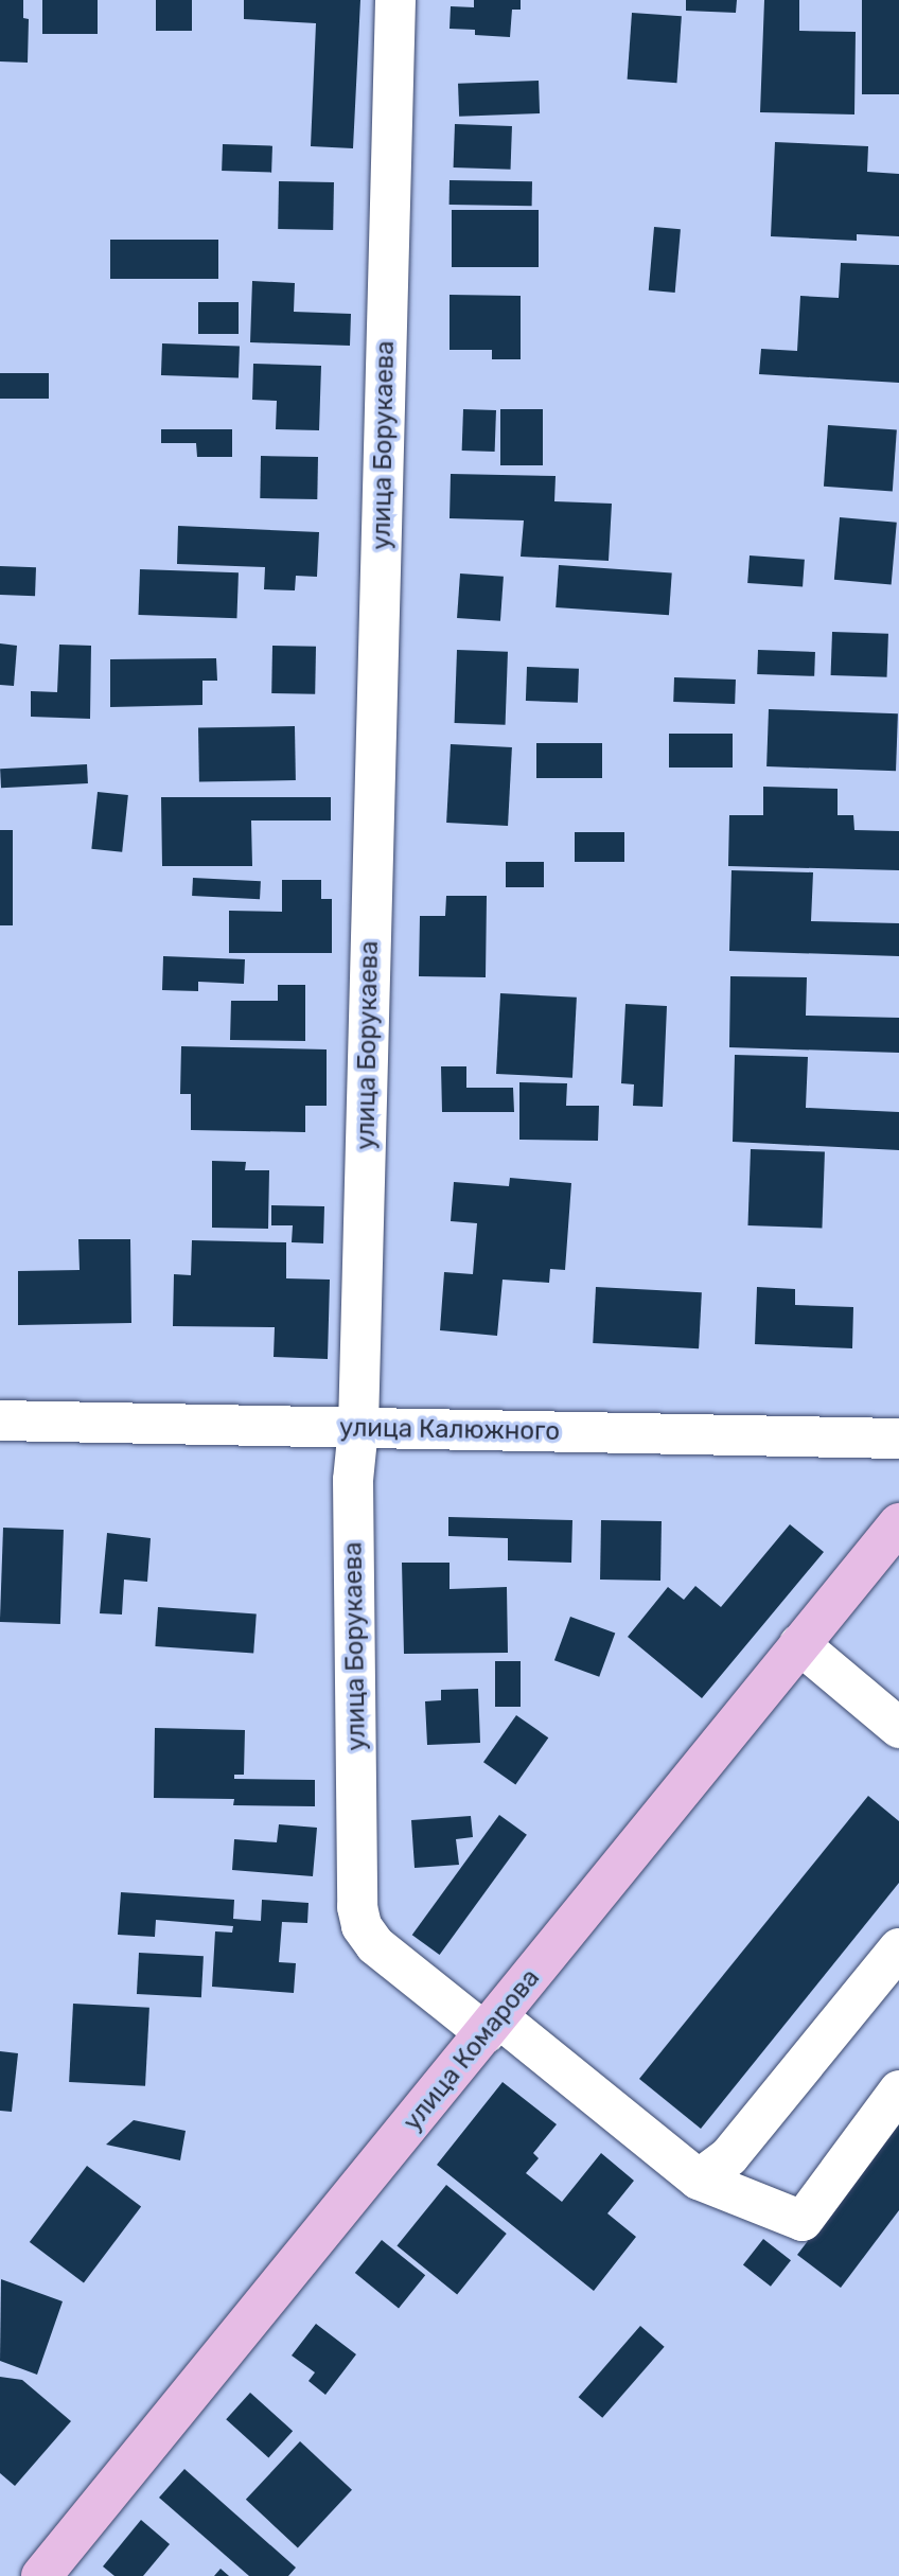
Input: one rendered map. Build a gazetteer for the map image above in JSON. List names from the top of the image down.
{
  "streets": {
    "main road": ["улица Комарова"],
    "street": ["улица Борукаева", "улица Калюжного"]
  },
  "crossings": [
    ["улица Борукаева", "улица Калюжного"],
    ["улица Борукаева", "улица Комарова"]
  ]
}
